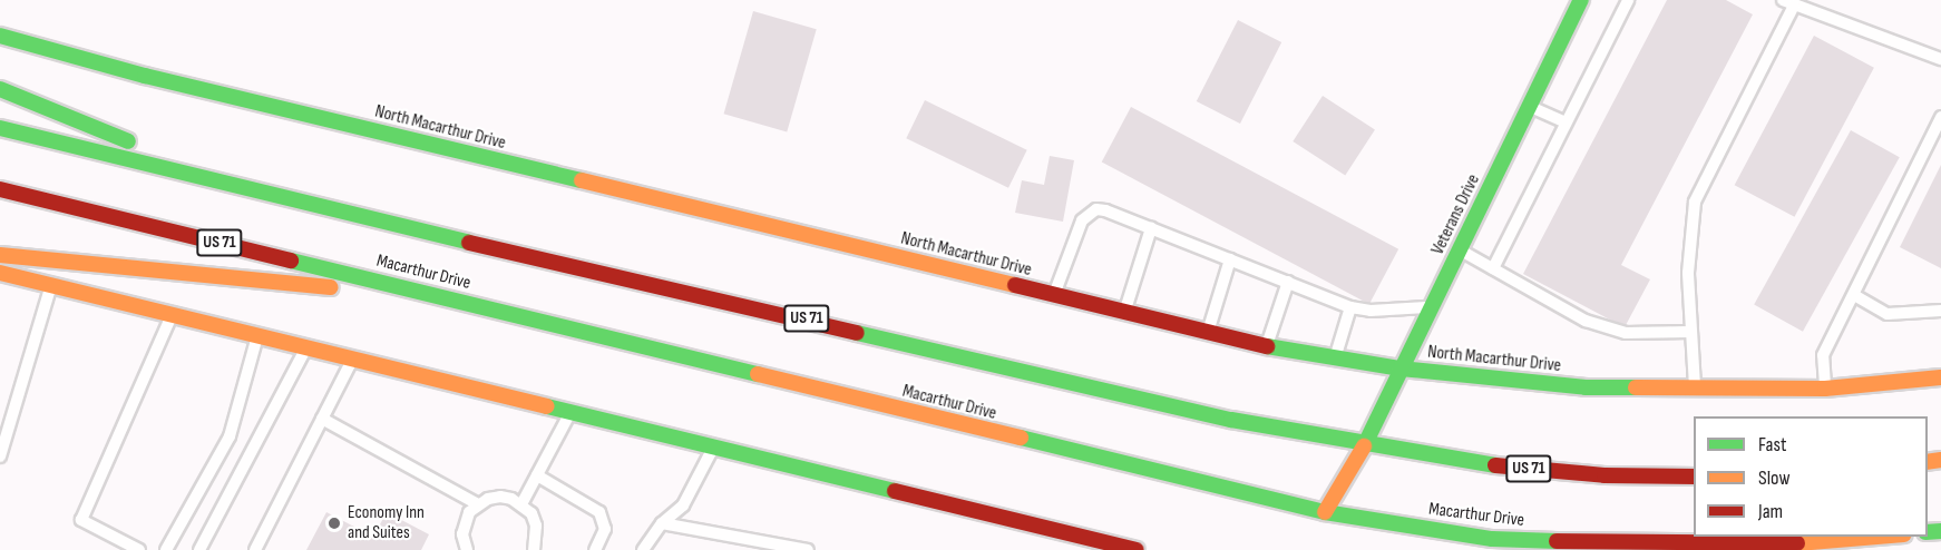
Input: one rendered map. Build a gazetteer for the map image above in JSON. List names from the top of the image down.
{
  "streets": {
    "main road": [
      "North Macarthur Drive",
      "Veterans Drive",
      "US 71",
      "Macarthur Drive"
    ]
  },
  "crossings": [
    ["North Macarthur Drive", "Veterans Drive"],
    ["Veterans Drive", "US 71"],
    ["Veterans Drive", "Macarthur Drive"]
  ],
  "places": ["Economy Inn and Suites"],
  "legend": ["Fast", "Slow", "Jam"]
}
